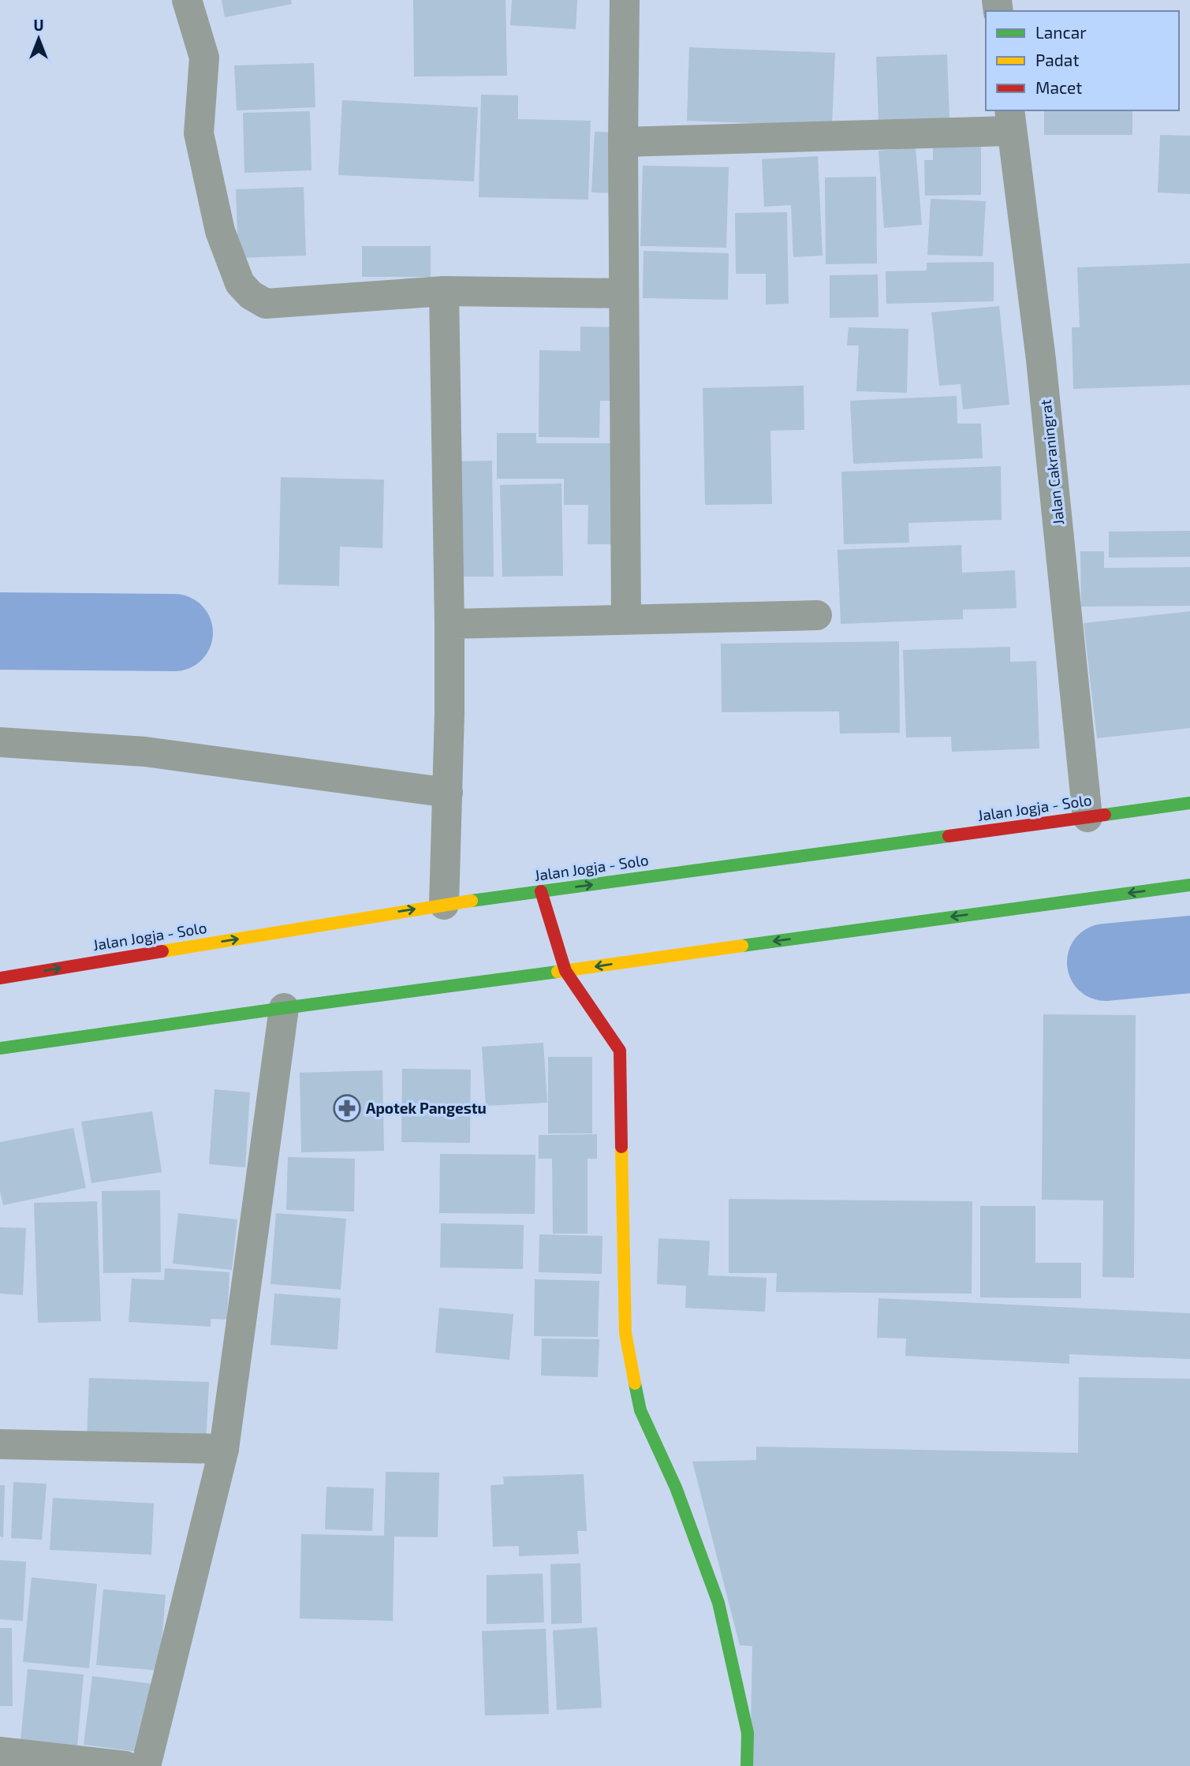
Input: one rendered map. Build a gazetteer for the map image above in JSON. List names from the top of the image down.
{
  "streets": {
    "main road": ["Jalan Jogja - Solo"],
    "street": ["Jalan Cakraningrat"]
  },
  "crossings": [
    ["Jalan Cakraningrat", "Jalan Jogja - Solo"]
  ],
  "places": {
    "pharmacy": ["Apotek Pangestu"]
  },
  "legend": ["Lancar", "Padat", "Macet"],
  "north": "top"
}
